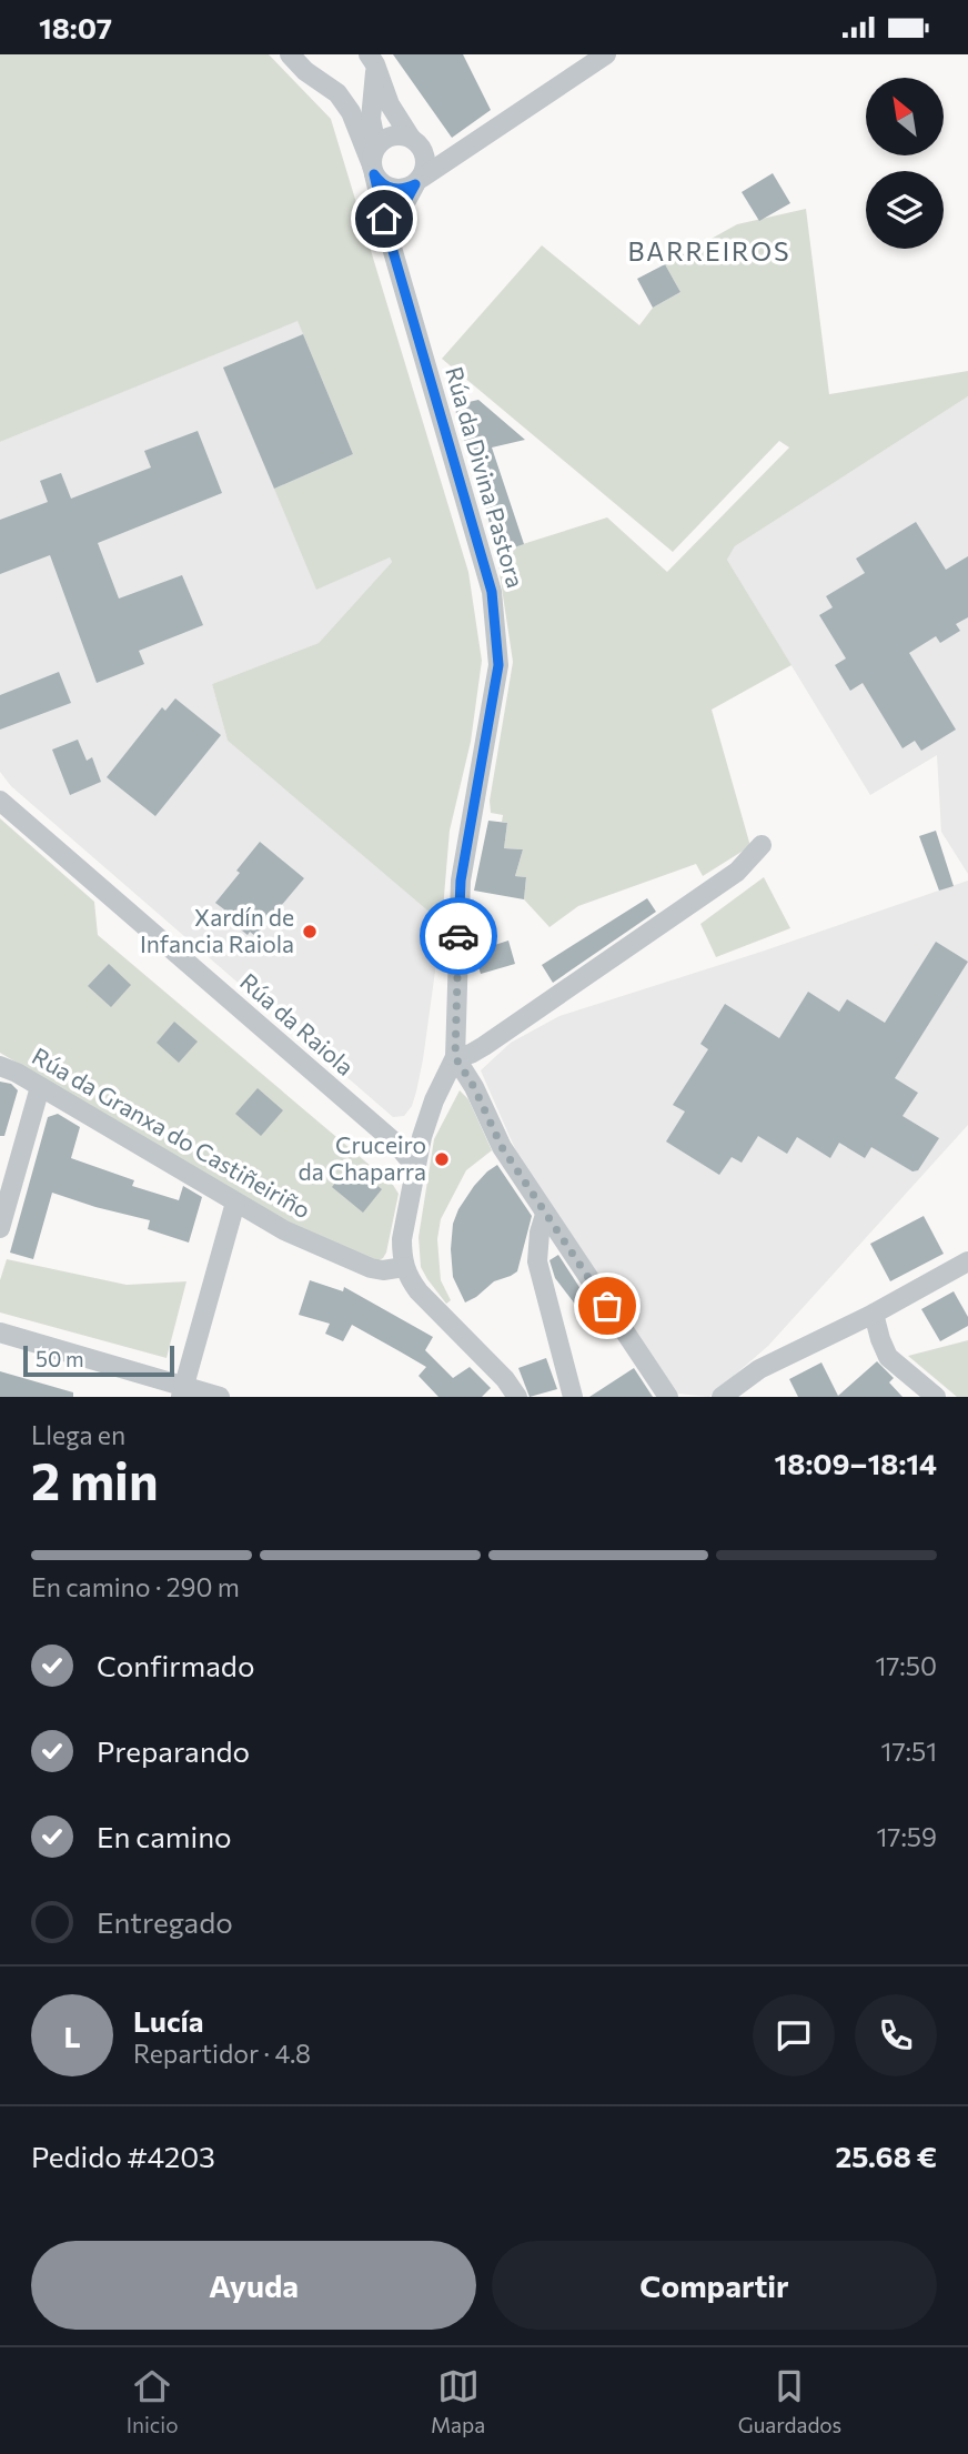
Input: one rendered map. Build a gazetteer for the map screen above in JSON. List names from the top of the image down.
{
  "streets": {
    "street": ["Rúa da Divina Pastora", "Rúa da Raiola", "Rúa da Granxa do Castiñeiriño"]
  },
  "crossings": [
    ["Rúa da Divina Pastora", "Rúa da Raiola"],
    ["Rúa da Divina Pastora", "Rúa da Granxa do Castiñeiriño"]
  ],
  "districts": ["BARREIROS"],
  "places": ["Xardín de Infancia Raiola", "Cruceiro da Chaparra"],
  "scale_bar": "50 m",
  "north": "top left",
  "page": {
    "status": "18:07",
    "scale": "50 m",
    "heading": ["2 min", "Llega en", "18:09–18:14"],
    "panel": [
      "Lucía",
      "Repartidor · 4.8",
      "Pedido #4203",
      "25.68 €"
    ],
    "bar": "En camino · 290 m",
    "list": [
      ["Confirmado", "17:50"],
      ["Preparando", "17:51"],
      ["En camino", "17:59"],
      "Entregado"
    ],
    "round": "L",
    "buttons": ["Ayuda", "Compartir"],
    "tabs": ["Inicio", "Mapa", "Guardados"]
  }
}
